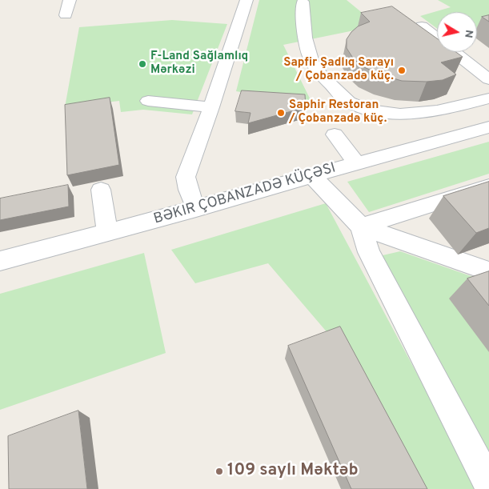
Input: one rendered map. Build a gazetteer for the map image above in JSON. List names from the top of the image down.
{
  "streets": {
    "street": ["BƏKIR ÇOBANZADƏ KÜÇƏSI"]
  },
  "places": [
    "F-Land Sağlamlıq Mərkəzi",
    "Sapfir Şadlıq Sarayı / Çobanzadə küç.",
    "Saphir Restoran / Çobanzadə küç.",
    "109 saylı Məktəb"
  ],
  "north": "right"
}
